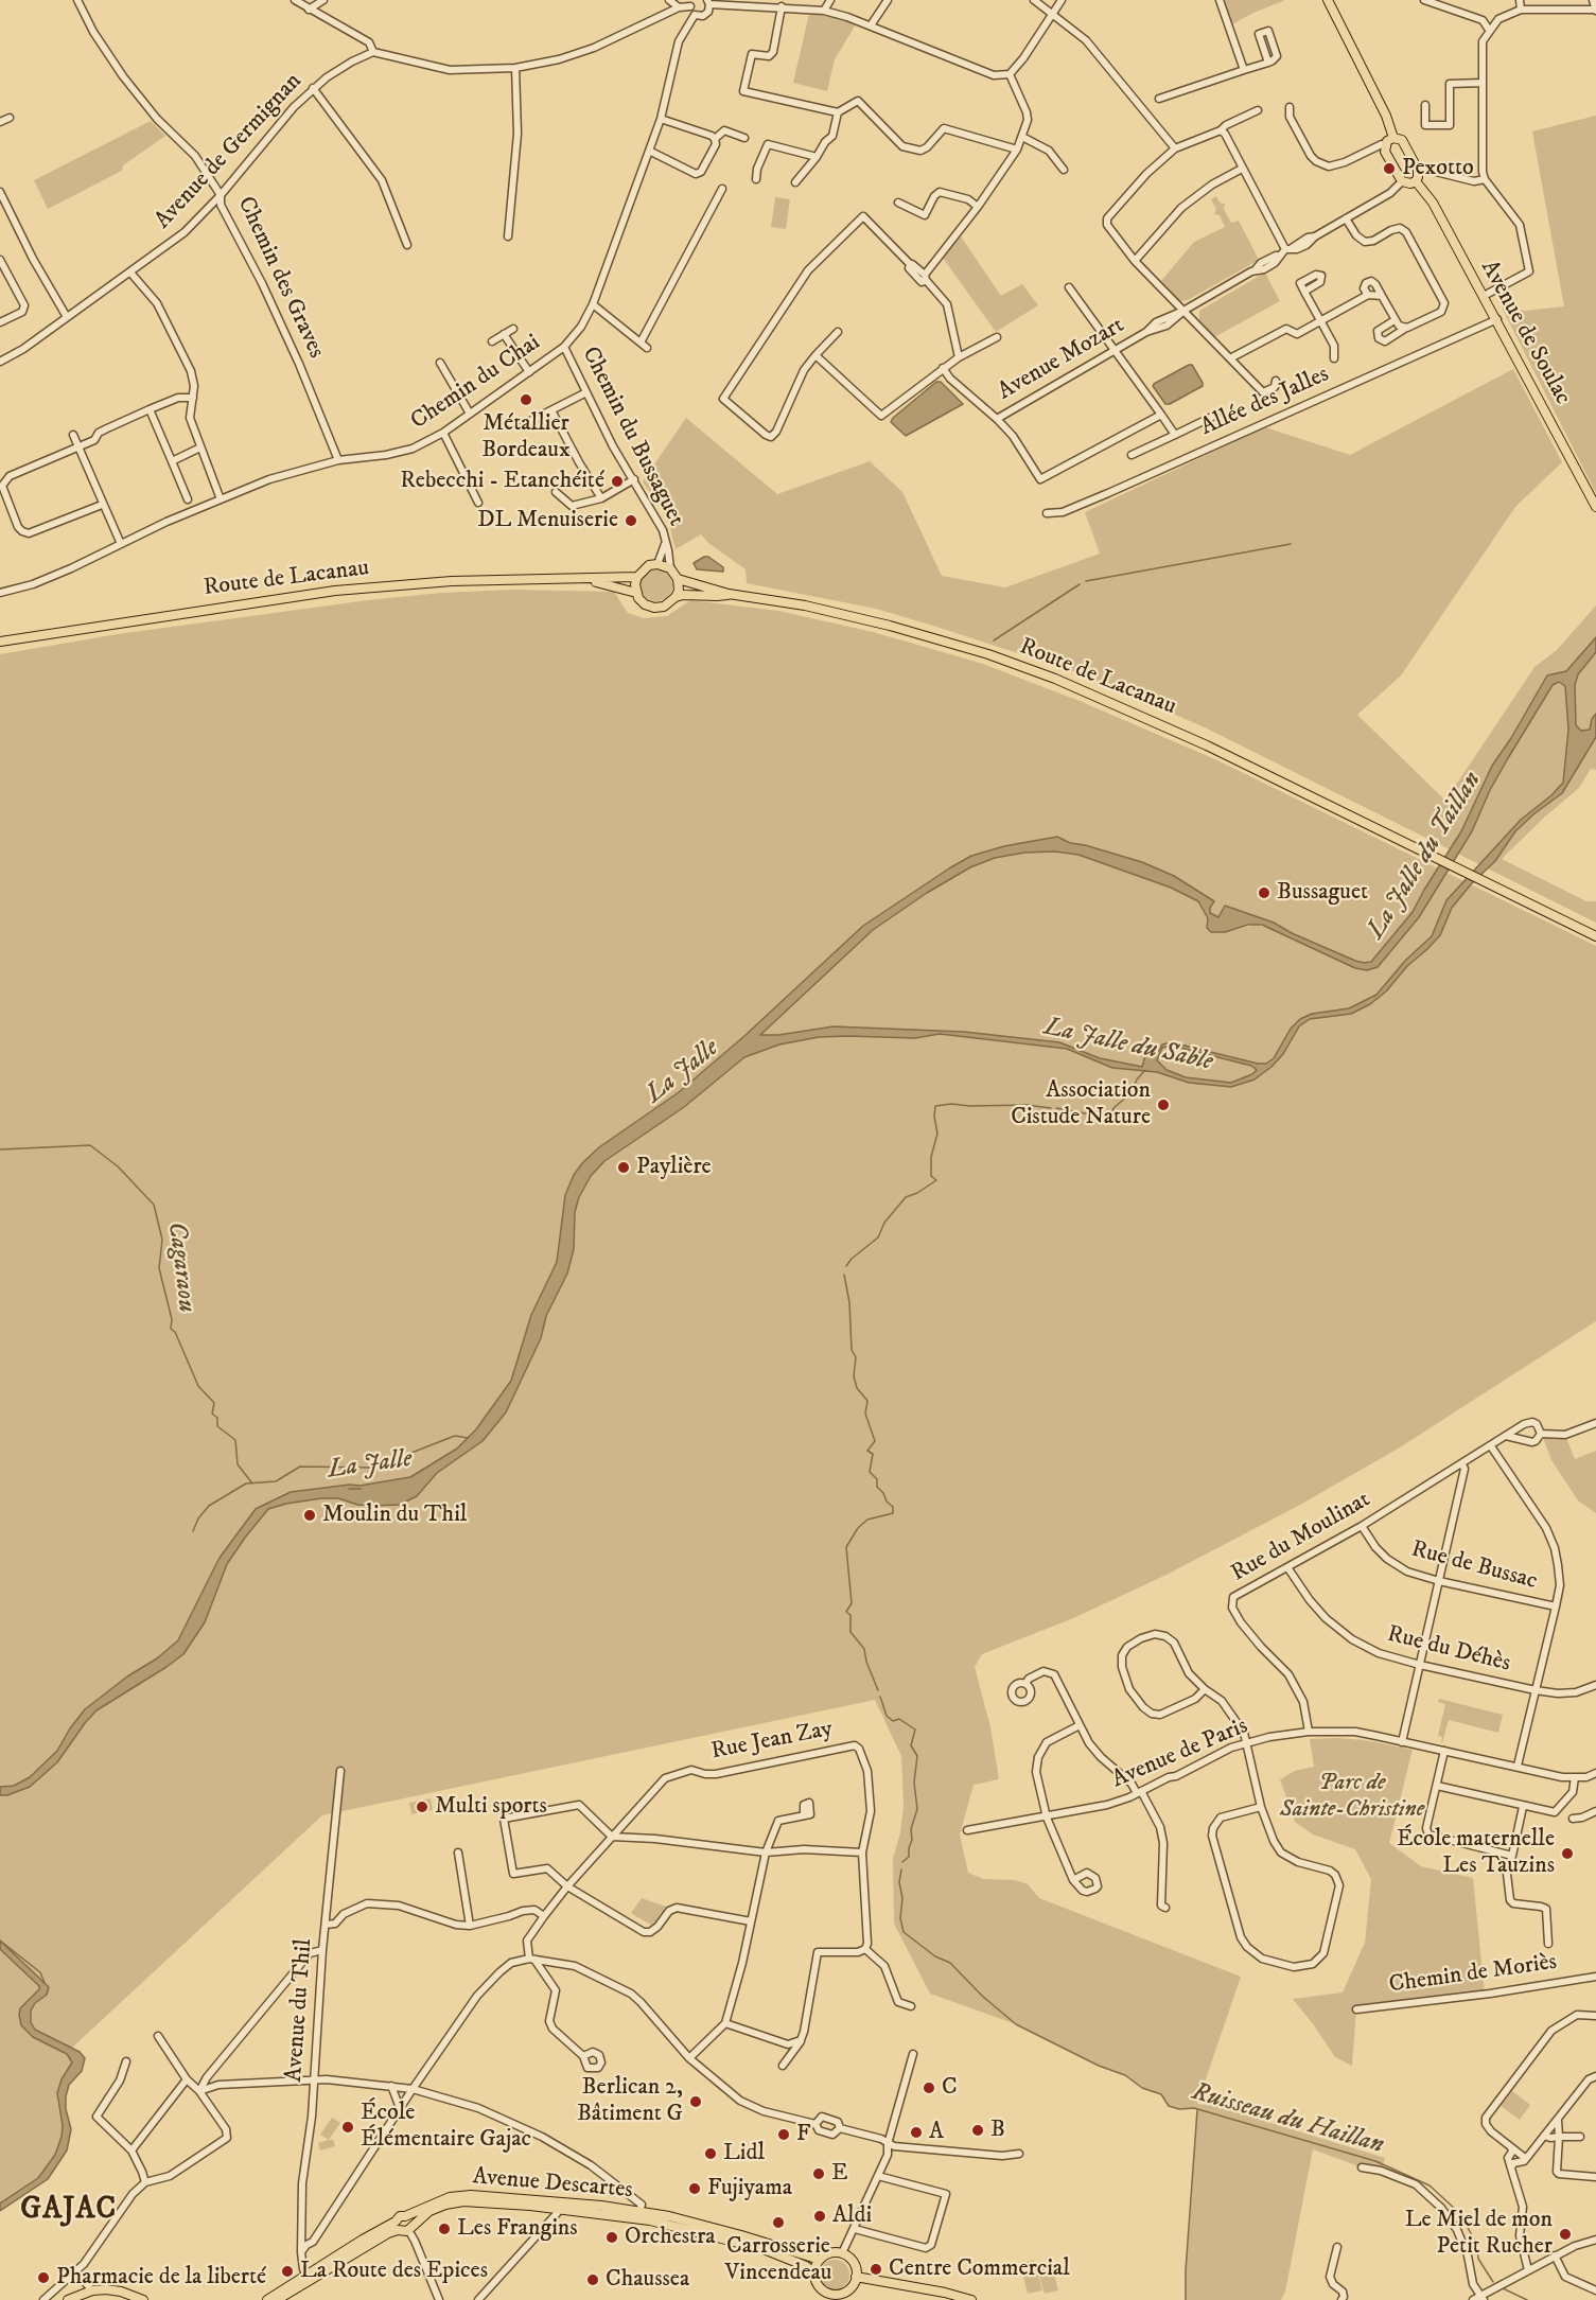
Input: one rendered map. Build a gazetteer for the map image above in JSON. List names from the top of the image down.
{
  "streets": {
    "main road": ["Avenue de Soulac", "Route de Lacanau", "Avenue Descartes"],
    "street": [
      "Avenue de Germignan",
      "Chemin des Graves",
      "Avenue Mozart",
      "Chemin du Chai",
      "Allée des Jalles",
      "Chemin du Bussaguet",
      "Rue du Moulinat",
      "Rue de Bussac",
      "Rue du Déhès",
      "Rue Jean Zay",
      "Avenue de Paris",
      "Chemin de Moriès",
      "Avenue du Thil"
    ]
  },
  "crossings": [
    ["Avenue de Germignan", "Chemin des Graves"],
    ["Chemin des Graves", "Chemin du Chai"],
    ["Avenue de Soulac", "Allée des Jalles"],
    ["Chemin du Chai", "Chemin du Bussaguet"],
    ["Rue du Moulinat", "Rue de Bussac"],
    ["Rue du Moulinat", "Rue du Déhès"],
    ["Rue du Moulinat", "Avenue de Paris"],
    ["Avenue du Thil", "Avenue Descartes"]
  ],
  "districts": ["GAJAC"],
  "water": [
    "La Jalle du Taillan",
    "La Jalle du Sable",
    "La Jalle",
    "Cagaraou",
    "Ruisseau du Haillan"
  ],
  "parks": ["Parc de Sainte-Christine"],
  "places": [
    "Pexotto",
    "Métallier Bordeaux",
    "Rebecchi - Etanchéité",
    "DL Menuiserie",
    "Bussaguet",
    "Association Cistude Nature",
    "Paylière",
    "Moulin du Thil",
    "Multi sports",
    "École maternelle Les Tauzins",
    "C",
    "Berlican 2, Bâtiment G",
    "École Élémentaire Gajac",
    "B",
    "A",
    "F",
    "Lidl",
    "E",
    "Fujiyama",
    "Aldi",
    "Carrosserie Vincendeau",
    "Les Frangins",
    "Le Miel de mon Petit Rucher",
    "Orchestra",
    "Centre Commercial",
    "La Route des Epices",
    "Pharmacie de la liberté",
    "Chaussea"
  ]
}
